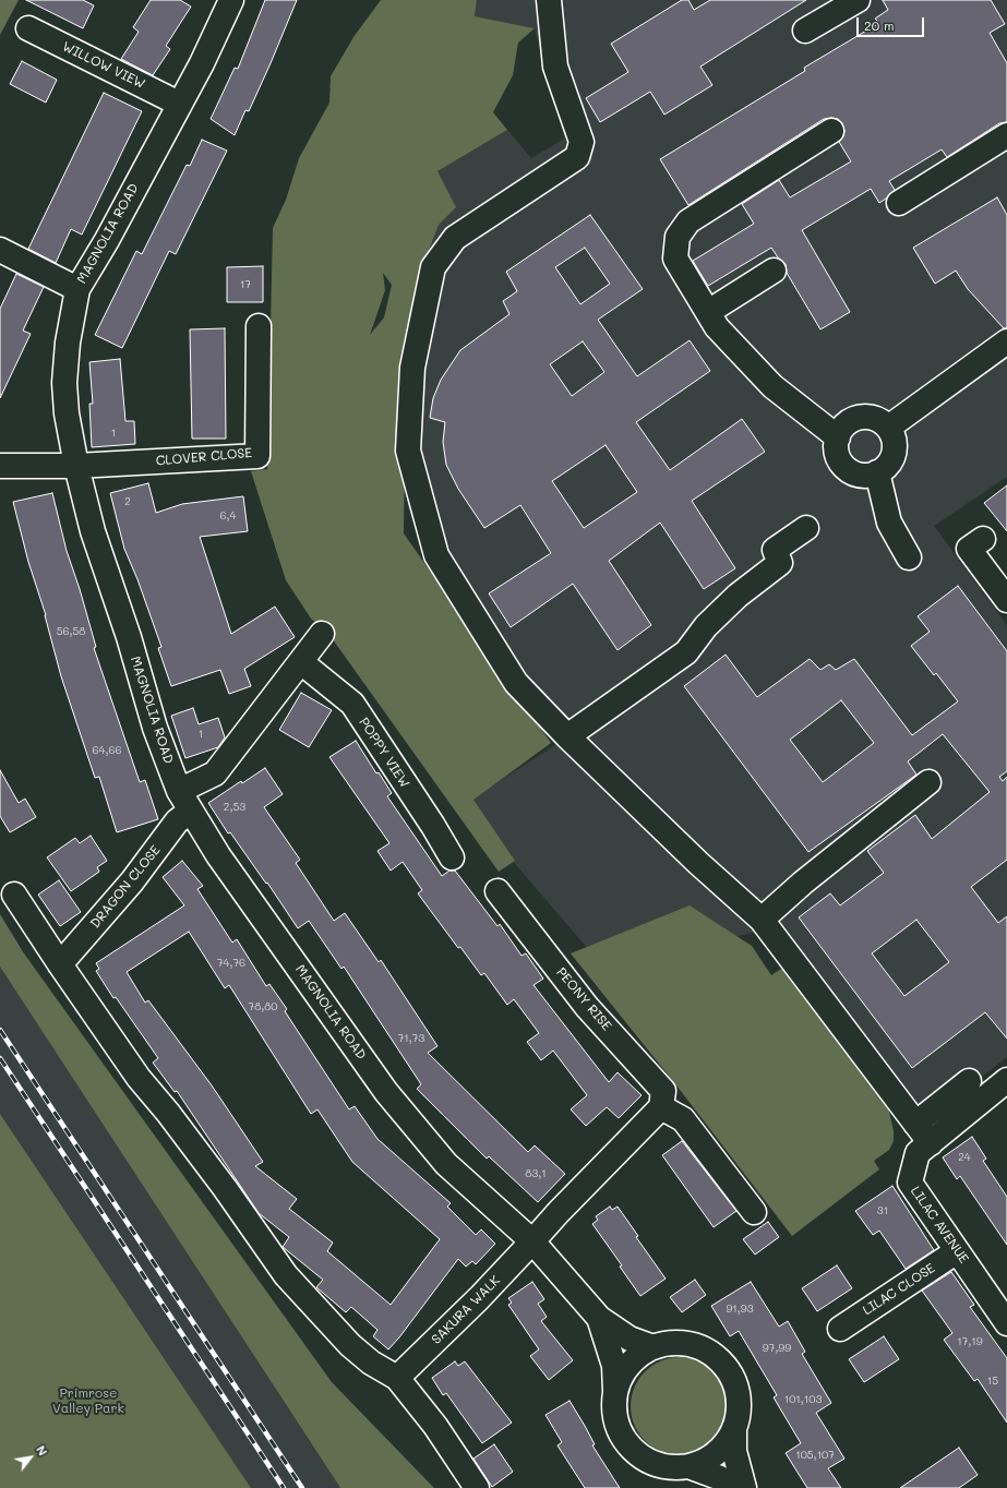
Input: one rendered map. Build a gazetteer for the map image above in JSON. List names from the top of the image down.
{
  "streets": {
    "street": [
      "WILLOW VIEW",
      "MAGNOLIA ROAD",
      "CLOVER CLOSE",
      "POPPY VIEW",
      "DRAGON CLOSE",
      "PEONY RISE",
      "LILAC AVENUE",
      "LILAC CLOSE",
      "SAKURA WALK"
    ]
  },
  "crossings": [
    ["WILLOW VIEW", "MAGNOLIA ROAD"],
    ["MAGNOLIA ROAD", "CLOVER CLOSE"],
    ["MAGNOLIA ROAD", "DRAGON CLOSE"],
    ["MAGNOLIA ROAD", "SAKURA WALK"],
    ["LILAC AVENUE", "LILAC CLOSE"]
  ],
  "parks": ["Primrose Valley Park"],
  "house_numbers": [
    "17",
    "1",
    "2",
    "6,4",
    "56,58",
    "1",
    "64,66",
    "2,53",
    "74,76",
    "78,80",
    "71,73",
    "24",
    "83,1",
    "31",
    "91,93",
    "17,19",
    "97,99",
    "15",
    "101,103",
    "105,107"
  ],
  "scale_bar": "20 m",
  "north": "top right"
}
